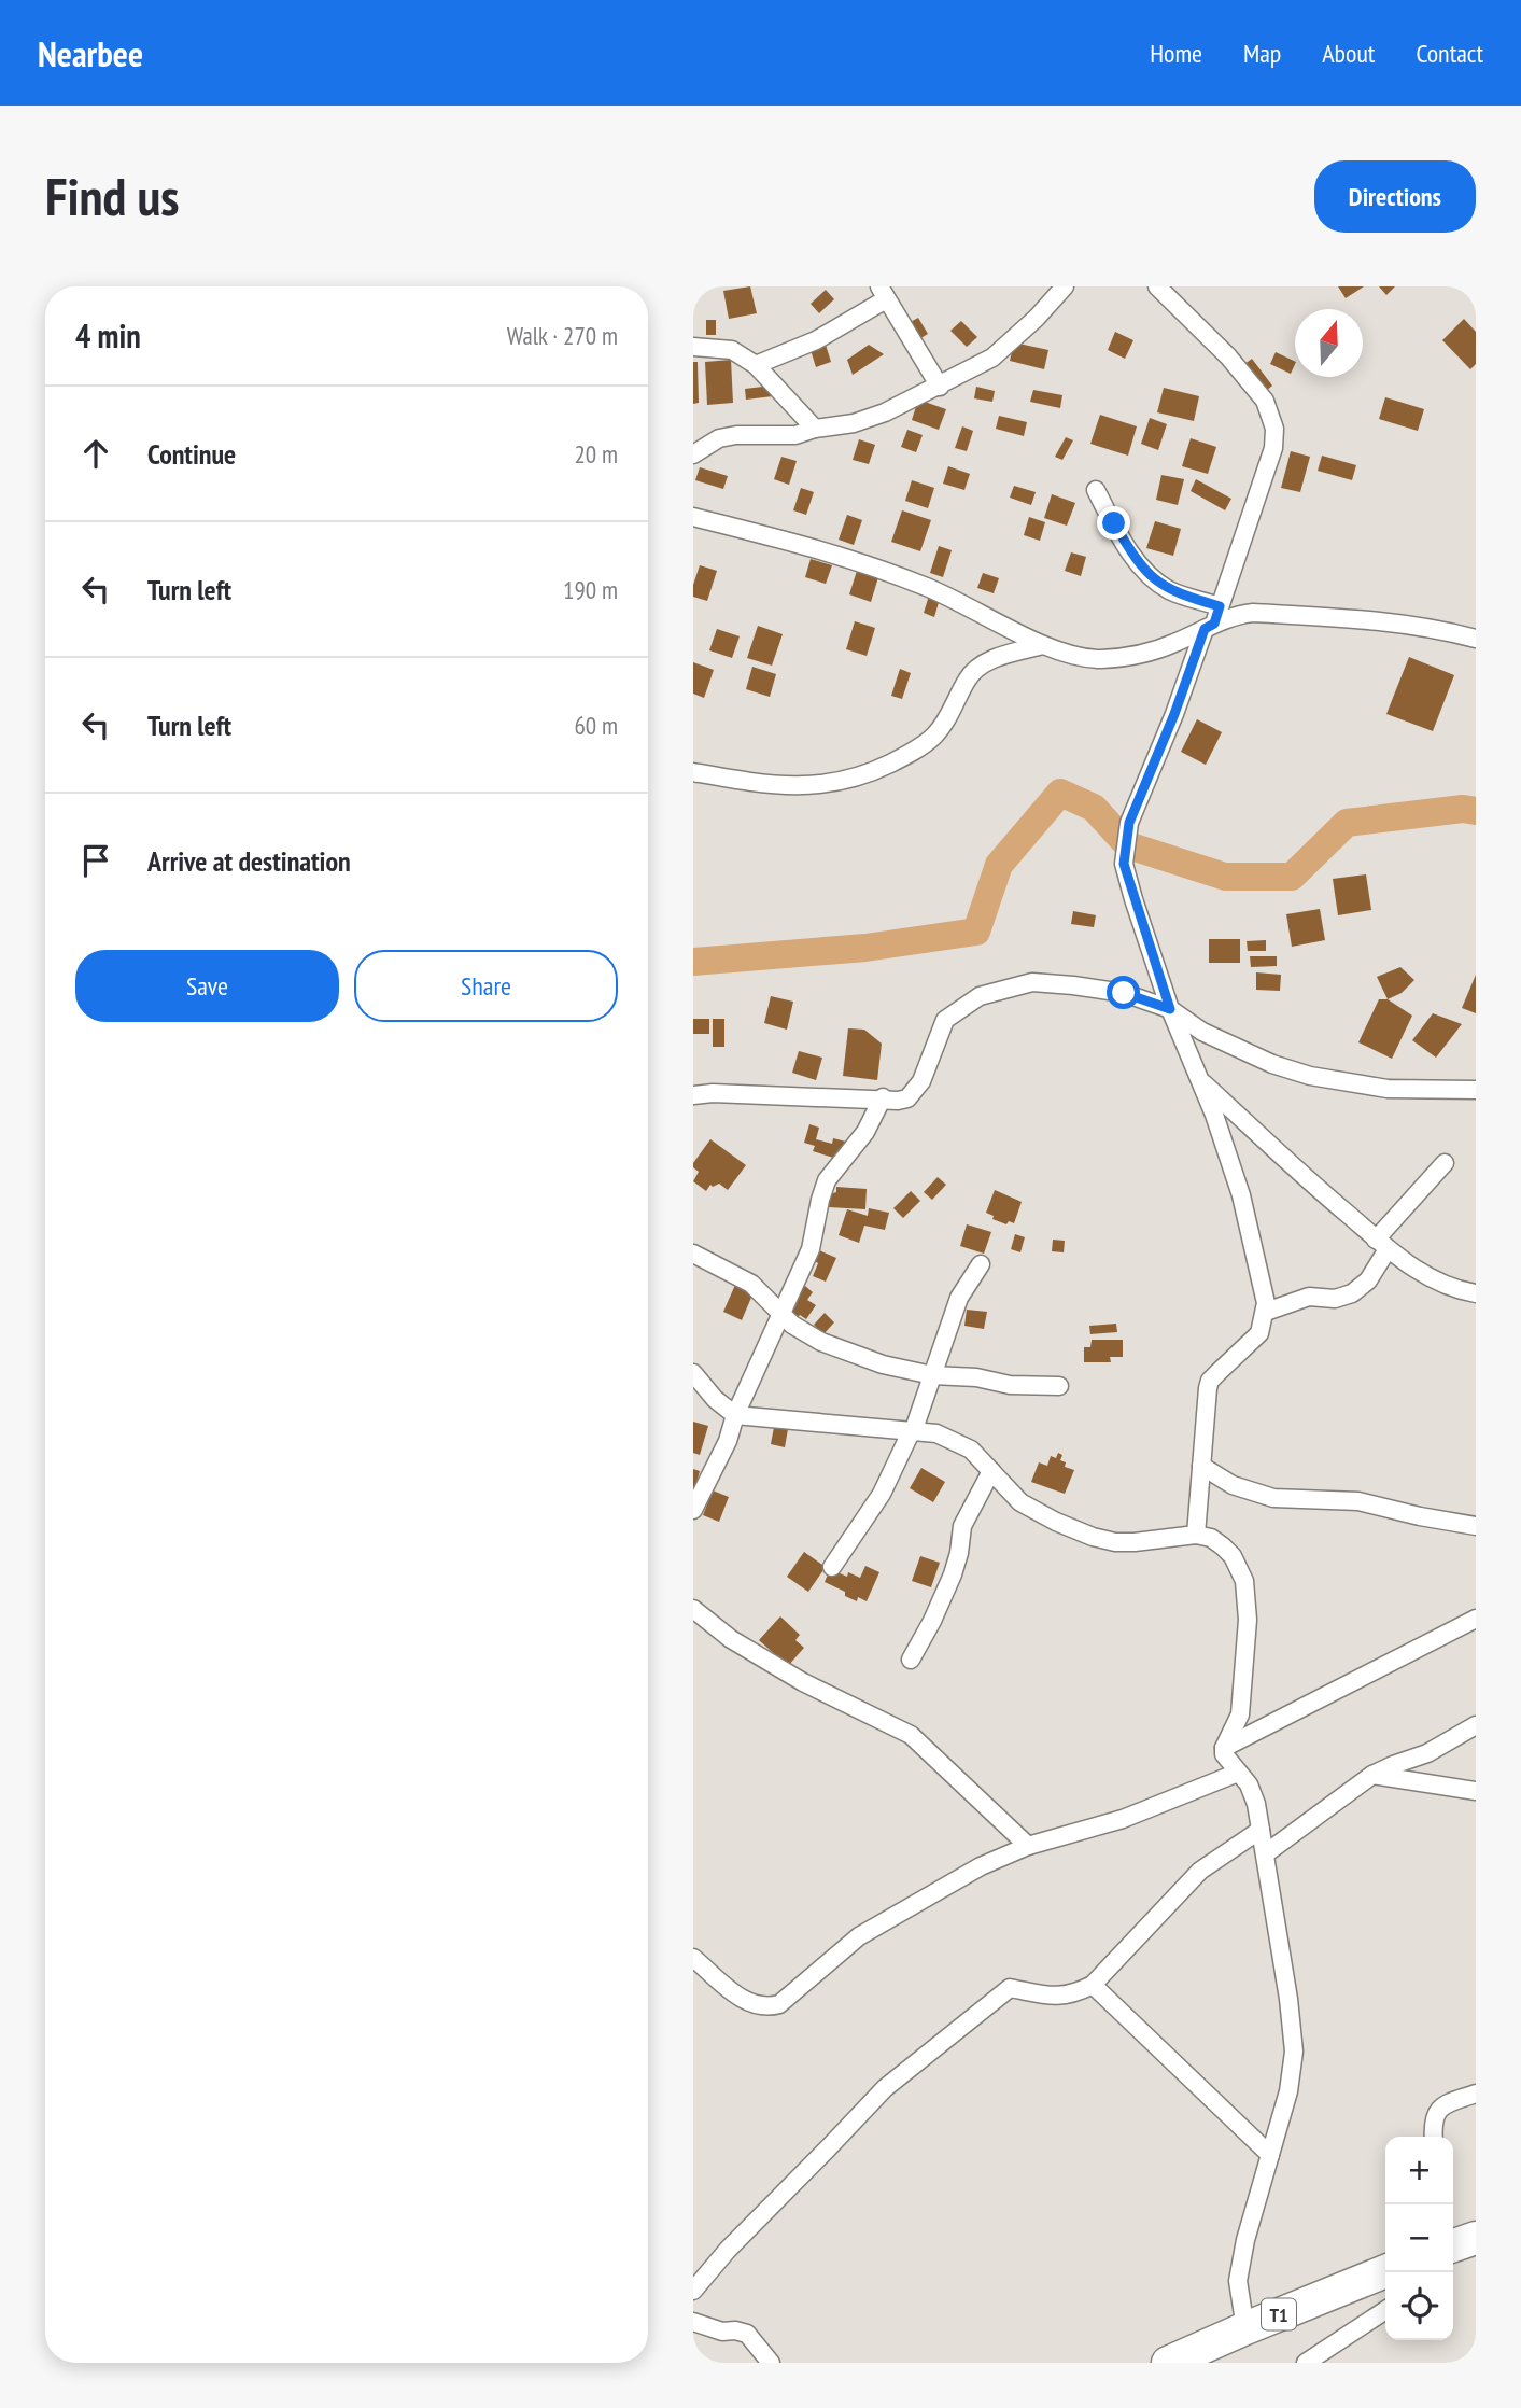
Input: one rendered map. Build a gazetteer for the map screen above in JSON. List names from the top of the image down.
{
  "streets": {
    "highway": ["T1"]
  },
  "north": "top",
  "page": {
    "header": "Nearbee",
    "nav": [
      "Home",
      "Map",
      "About",
      "Contact"
    ],
    "buttons": [
      "Directions",
      ["Save", "Share"]
    ],
    "title": "Find us",
    "heading": ["4 min", "Walk · 270 m"],
    "list": [
      ["Continue", "20 m"],
      ["Turn left", "190 m"],
      ["Turn left", "60 m"],
      "Arrive at destination"
    ],
    "map_buttons": ["+", "−"]
  }
}
